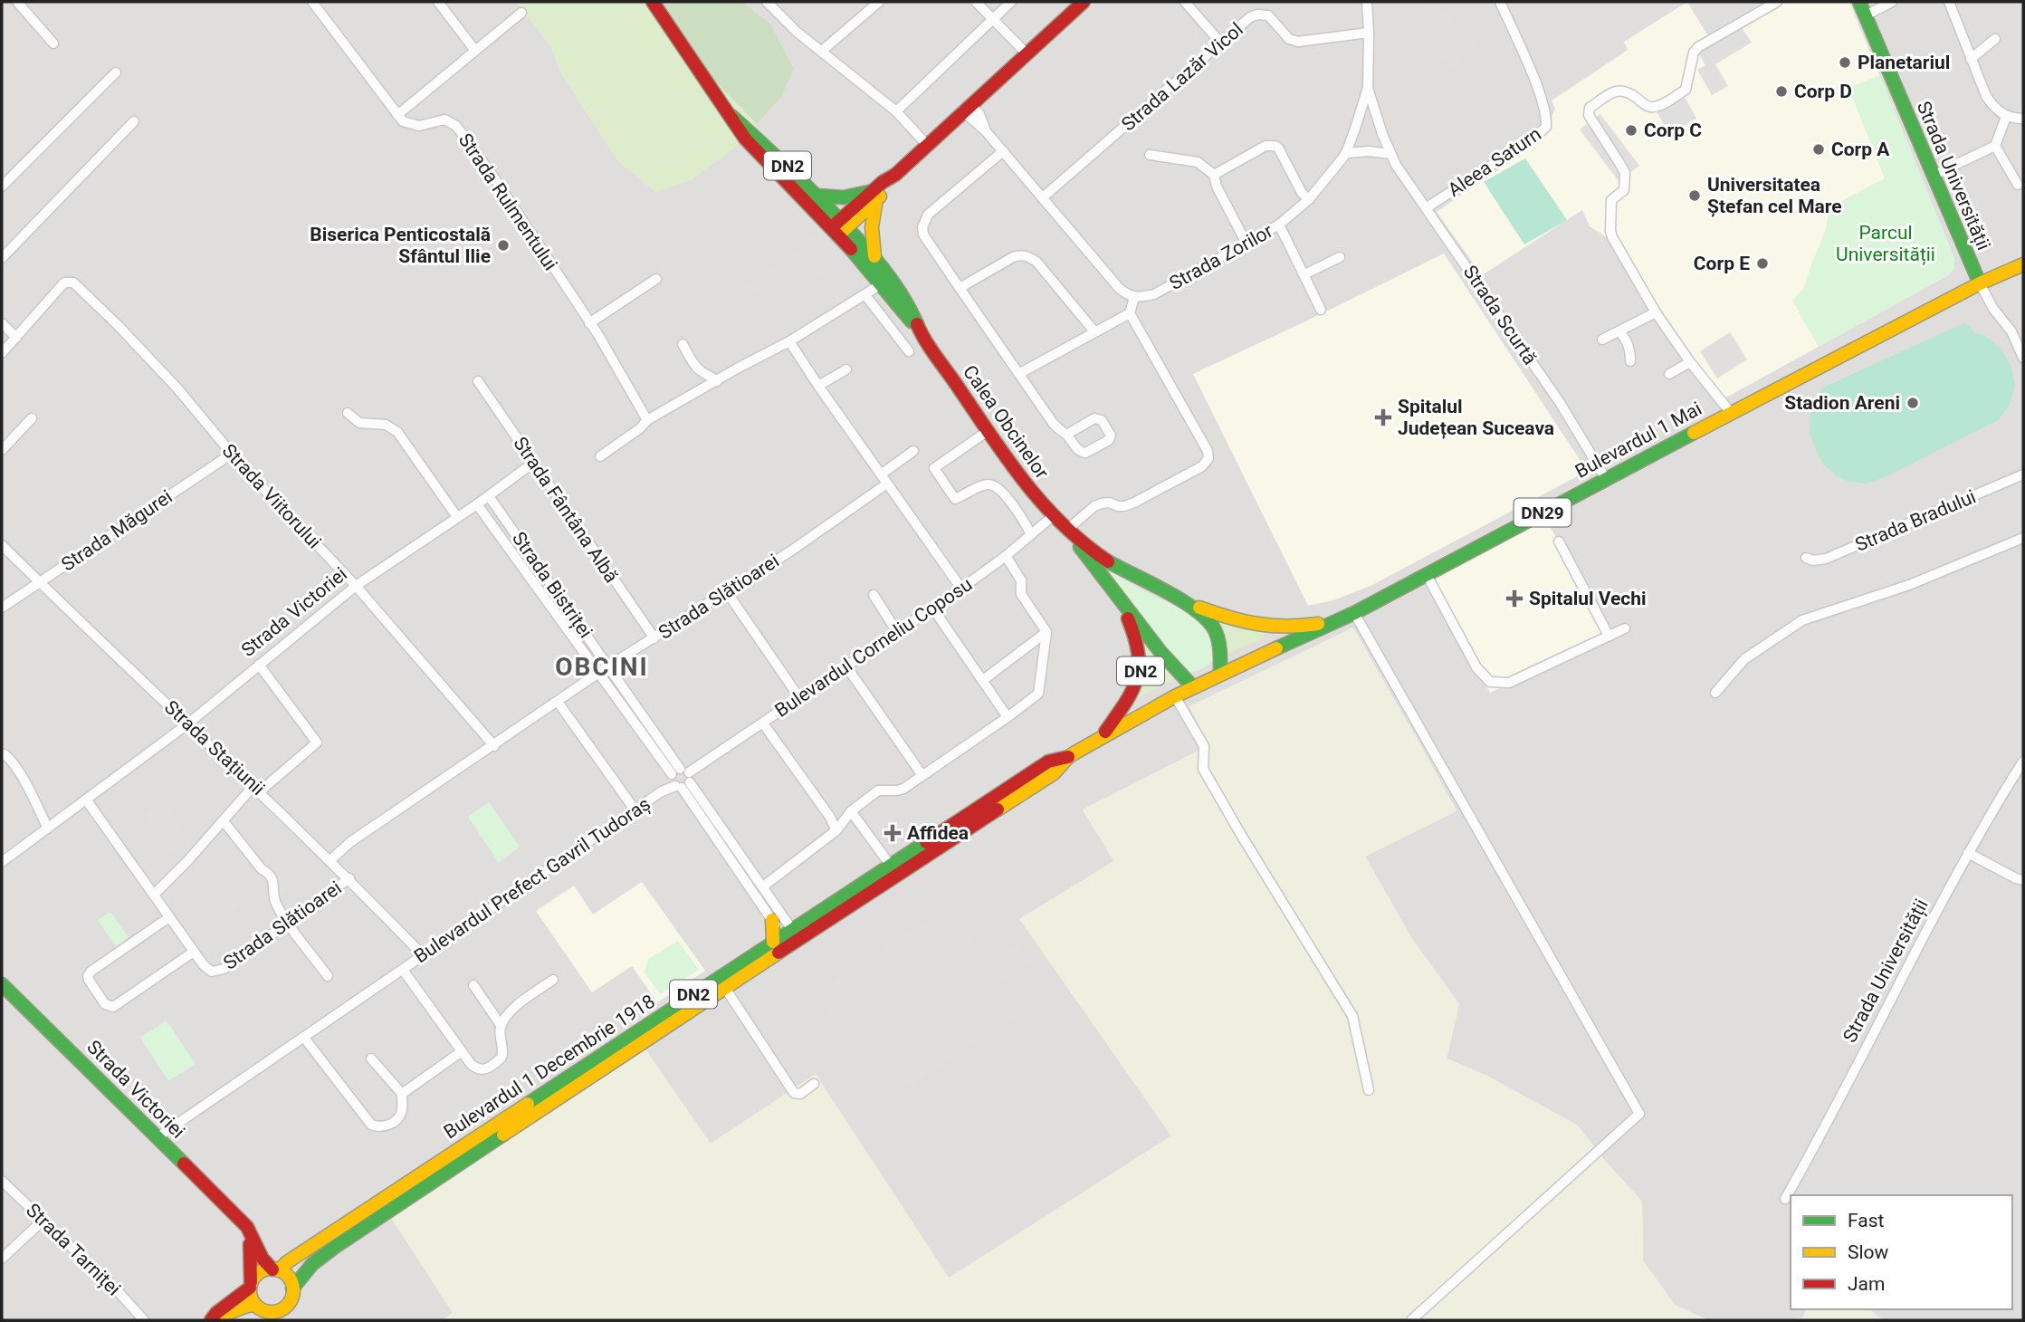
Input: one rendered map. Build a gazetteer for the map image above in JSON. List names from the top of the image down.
{
  "streets": {
    "main road": [
      "DN2",
      "Strada Universității",
      "Calea Obcinelor",
      "Bulevardul 1 Mai",
      "DN29",
      "Strada Victoriei",
      "Bulevardul 1 Decembrie 1918"
    ],
    "street": [
      "Strada Lazăr Vicol",
      "Aleea Saturn",
      "Strada Rulmentului",
      "Strada Zorilor",
      "Strada Scurtă",
      "Strada Viitorului",
      "Strada Fântâna Albă",
      "Strada Bradului",
      "Strada Măgurei",
      "Strada Bistriței",
      "Strada Slătioarei",
      "Bulevardul Corneliu Coposu",
      "Strada Stațiunii",
      "Bulevardul Prefect Gavril Tudoraș",
      "Strada Tarniței"
    ]
  },
  "crossings": [
    ["Strada Lazăr Vicol", "Strada Zorilor"],
    ["Aleea Saturn", "Strada Scurtă"],
    ["DN2", "Calea Obcinelor"],
    ["DN2", "Bulevardul 1 Mai"],
    ["DN2", "Strada Victoriei"],
    ["DN2", "Bulevardul 1 Decembrie 1918"],
    ["Strada Universității", "Bulevardul 1 Mai"],
    ["Strada Zorilor", "Strada Scurtă"],
    ["Strada Scurtă", "Bulevardul 1 Mai"],
    ["Calea Obcinelor", "Bulevardul 1 Mai"],
    ["Calea Obcinelor", "DN29"],
    ["Calea Obcinelor", "Bulevardul Corneliu Coposu"],
    ["Bulevardul 1 Mai", "DN29"],
    ["Bulevardul 1 Mai", "Bulevardul 1 Decembrie 1918"],
    ["Strada Viitorului", "Strada Măgurei"],
    ["Strada Viitorului", "Strada Slătioarei"],
    ["Strada Viitorului", "Strada Victoriei"],
    ["Strada Fântâna Albă", "Strada Slătioarei"],
    ["Strada Fântâna Albă", "Strada Victoriei"],
    ["Strada Măgurei", "Strada Stațiunii"],
    ["Strada Bistriței", "Strada Slătioarei"],
    ["Strada Bistriței", "Strada Victoriei"],
    ["Strada Bistriței", "Bulevardul Corneliu Coposu"],
    ["Strada Bistriței", "Bulevardul 1 Decembrie 1918"],
    ["Strada Slătioarei", "Strada Stațiunii"],
    ["Strada Victoriei", "Strada Stațiunii"],
    ["Strada Victoriei", "Bulevardul Prefect Gavril Tudoraș"],
    ["Strada Victoriei", "Bulevardul 1 Decembrie 1918"],
    ["Bulevardul Corneliu Coposu", "Bulevardul Prefect Gavril Tudoraș"],
    ["Strada Stațiunii", "Bulevardul Prefect Gavril Tudoraș"]
  ],
  "districts": ["OBCINI"],
  "parks": ["Parcul Universității"],
  "places": {
    "other": [
      "Planetariul",
      "Corp D",
      "Corp C",
      "Corp A",
      "Universitatea Ștefan cel Mare",
      "Biserica Penticostală Sfântul Ilie",
      "Corp E",
      "Stadion Areni"
    ],
    "health": ["Spitalul Județean Suceava", "Spitalul Vechi", "Affidea"]
  },
  "legend": ["Fast", "Slow", "Jam"]
}
